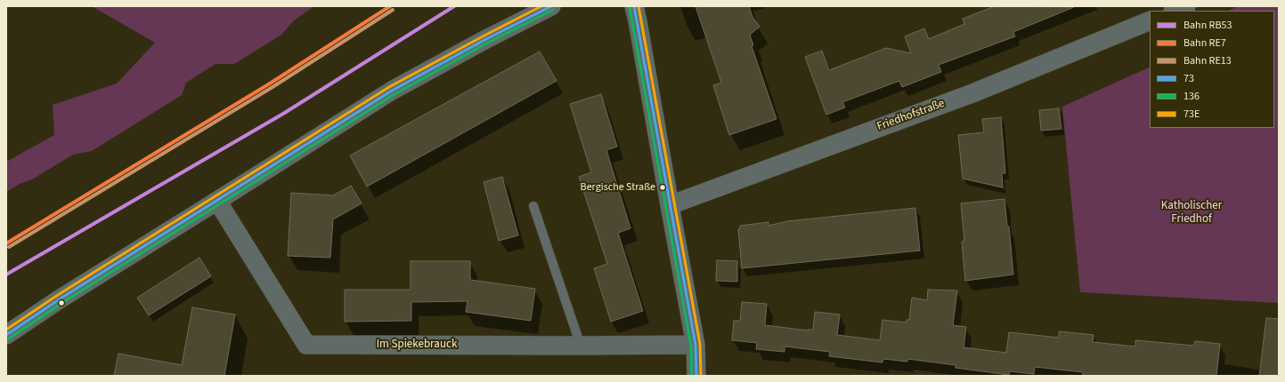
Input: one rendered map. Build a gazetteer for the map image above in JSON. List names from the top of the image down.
{
  "streets": {
    "street": ["Friedhofstraße", "Im Spiekebrauck"]
  },
  "parks": ["Katholischer Friedhof"],
  "places": ["Bergische Straße"],
  "lines": [
    "rail line RB53",
    "rail line RE7",
    "transit line 73",
    "transit line 73E",
    "transit line 136",
    "rail line RE13"
  ],
  "legend": [
    "Bahn RB53",
    "Bahn RE7",
    "Bahn RE13",
    "73",
    "136",
    "73E"
  ]
}
